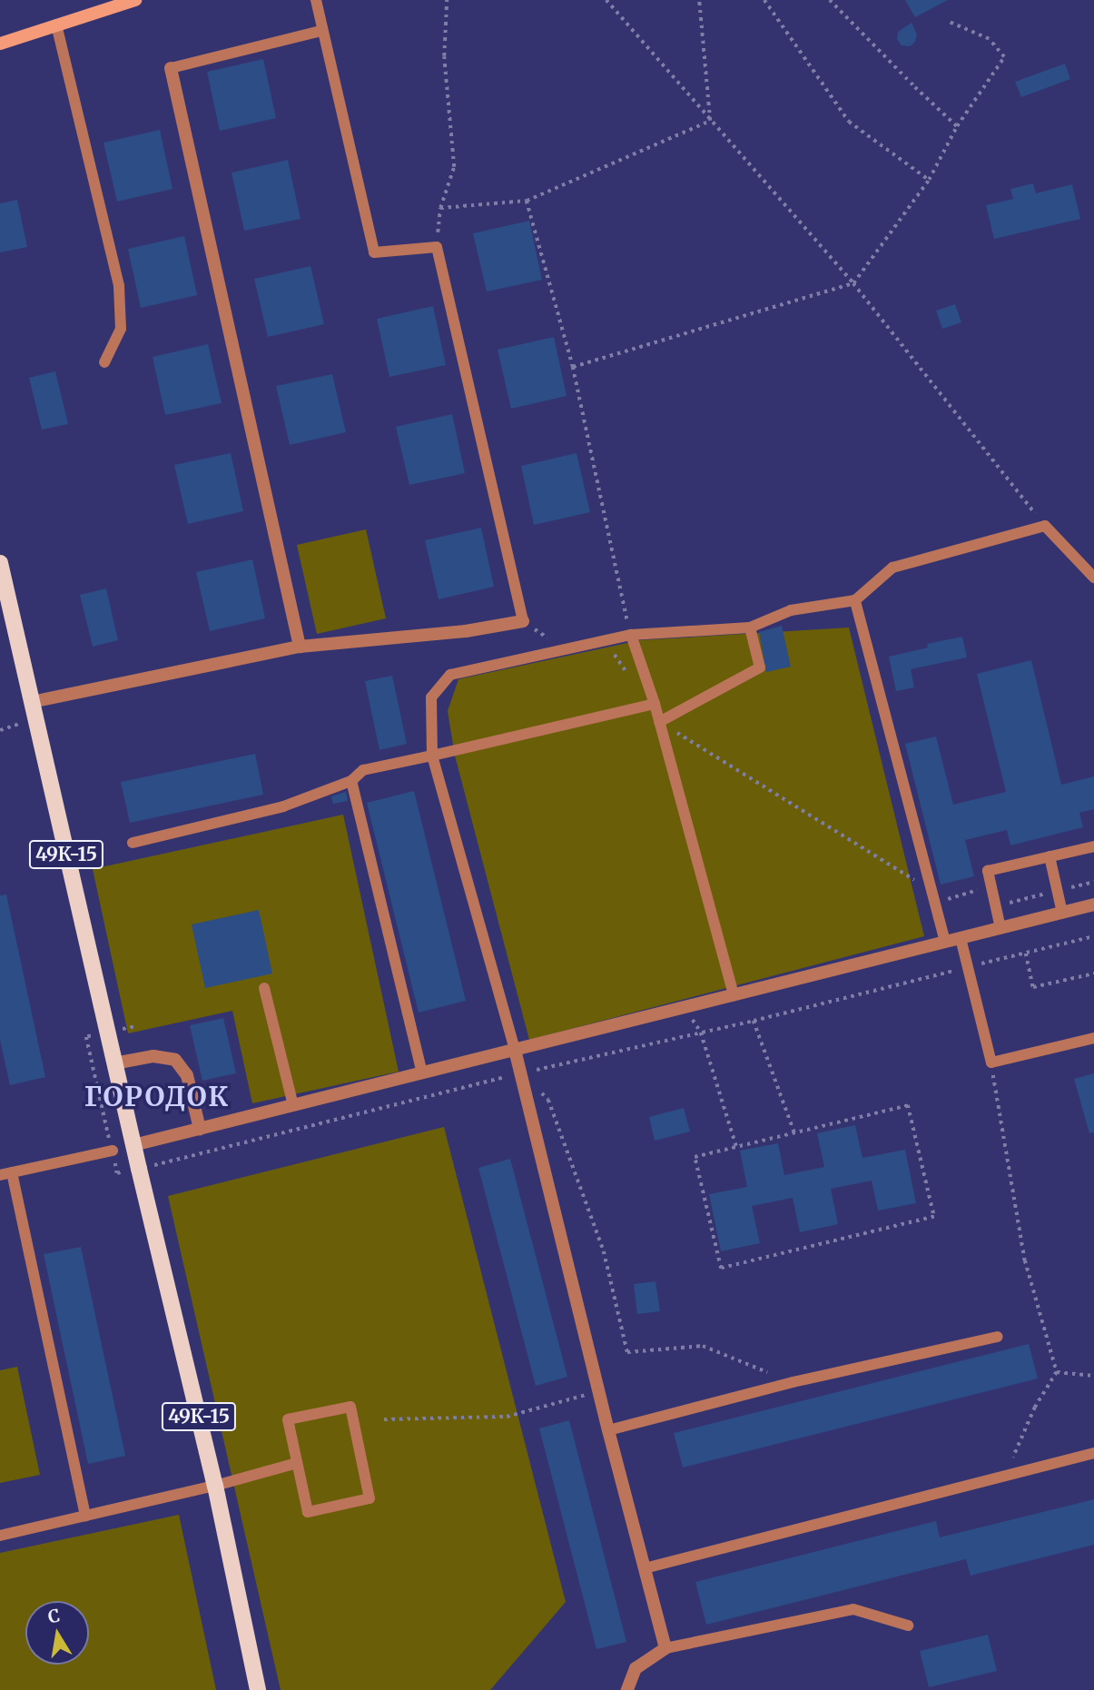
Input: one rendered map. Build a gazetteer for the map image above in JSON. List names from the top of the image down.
{
  "streets": {
    "main road": ["49К-15"]
  },
  "districts": ["ГОРОДОК"],
  "north": "top"
}
